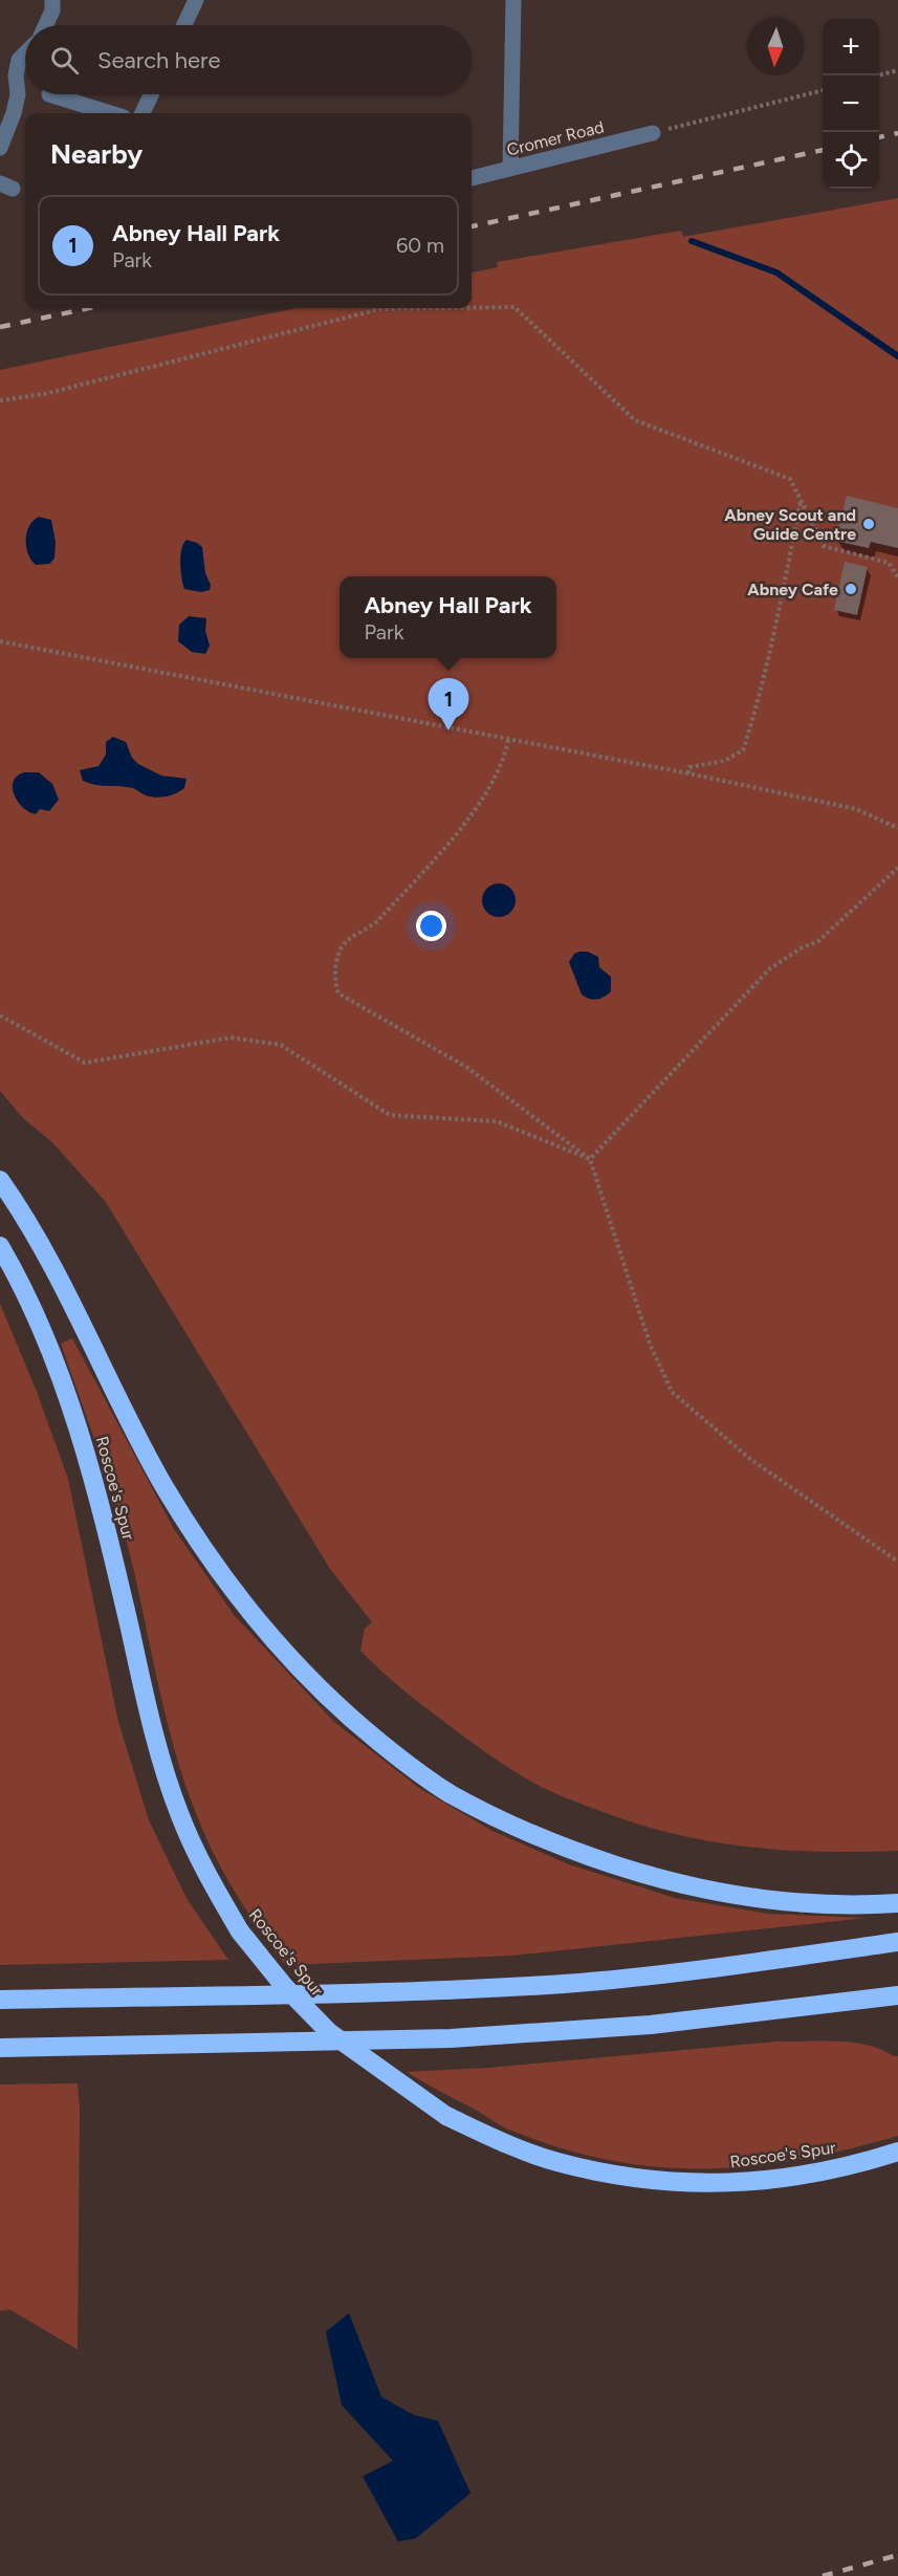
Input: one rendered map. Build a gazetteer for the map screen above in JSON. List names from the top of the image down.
{
  "streets": {
    "highway": ["Roscoe's Spur"],
    "street": ["Cromer Road"]
  },
  "places": ["Abney Scout and Guide Centre", "Abney Cafe"],
  "north": "bottom",
  "page": {
    "map_buttons": ["+", "−"],
    "search": "Search here",
    "heading": "Nearby",
    "list": [
      {
        "mark": "1",
        "name": "Abney Hall Park",
        "note": "Park",
        "value": "60 m"
      }
    ],
    "popup": ["Abney Hall Park", "Park"],
    "pins": "1"
  }
}
